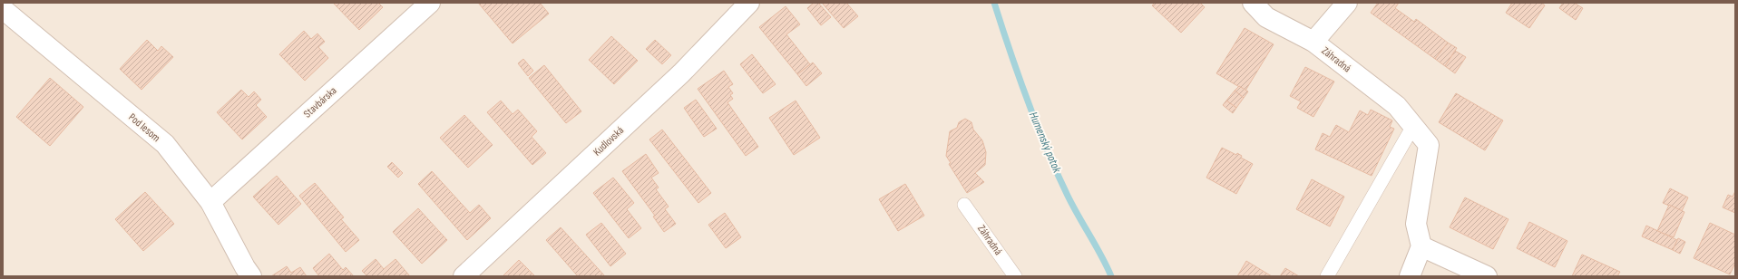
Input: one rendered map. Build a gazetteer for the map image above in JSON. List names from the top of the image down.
{
  "streets": {
    "street": [
      "Záhradná",
      "Stavbárska",
      "Pod lesom",
      "Kudlovská"
    ]
  },
  "crossings": [
    ["Stavbárska", "Pod lesom"]
  ],
  "water": ["Humenský potok"]
}
